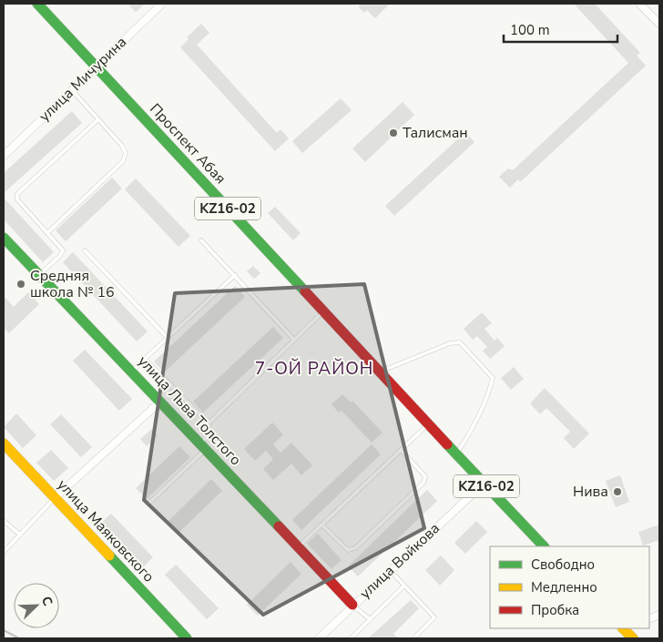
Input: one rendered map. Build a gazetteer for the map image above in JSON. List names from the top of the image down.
{
  "streets": {
    "street": [
      "улица Мичурина",
      "Проспект Абая",
      "KZ16-02",
      "улица Льва Толстого",
      "улица Маяковского",
      "улица Войкова"
    ]
  },
  "crossings": [
    ["улица Мичурина", "Проспект Абая"],
    ["Проспект Абая", "KZ16-02"],
    ["KZ16-02", "улица Войкова"],
    ["улица Льва Толстого", "улица Войкова"]
  ],
  "districts": ["7-ОЙ РАЙОН"],
  "places": ["Талисман", "Средняя школа № 16", "Нива"],
  "legend": ["Свободно", "Медленно", "Пробка"],
  "scale_bar": "100 m",
  "north": "top right"
}
